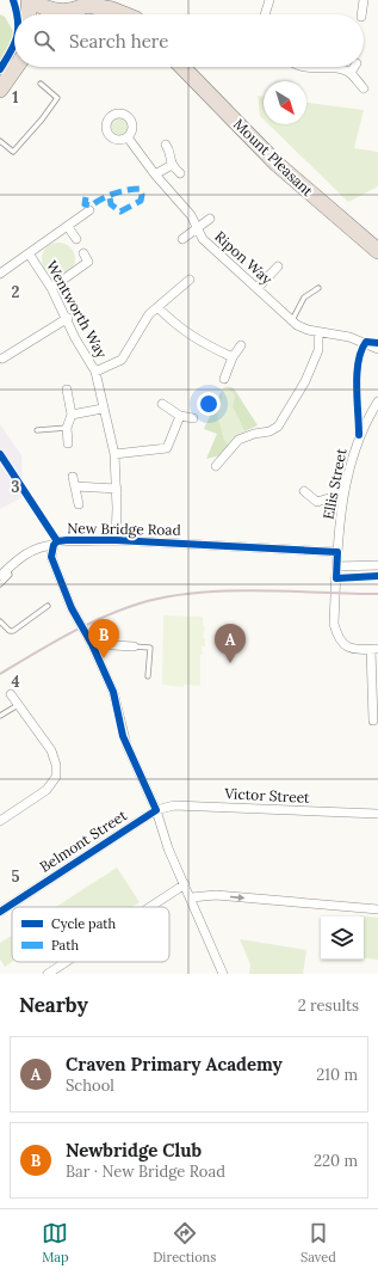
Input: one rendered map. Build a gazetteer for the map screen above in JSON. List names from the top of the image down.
{
  "streets": {
    "highway": ["Mount Pleasant"],
    "street": [
      "Ripon Way",
      "Wentworth Way",
      "Ellis Street",
      "New Bridge Road",
      "Victor Street",
      "Belmont Street"
    ]
  },
  "crossings": [
    ["Wentworth Way", "New Bridge Road"],
    ["Ellis Street", "New Bridge Road"],
    ["New Bridge Road", "Victor Street"],
    ["New Bridge Road", "Belmont Street"],
    ["Victor Street", "Belmont Street"]
  ],
  "legend": ["Cycle path", "Path"],
  "north": "bottom right",
  "page": {
    "search": "Search here",
    "pins": ["B", "A"],
    "heading": ["Nearby", "2 results"],
    "list": [
      {
        "mark": "A",
        "name": "Craven Primary Academy",
        "note": "School",
        "value": "210 m"
      },
      {
        "mark": "B",
        "name": "Newbridge Club",
        "note": "Bar · New Bridge Road",
        "value": "220 m"
      }
    ],
    "nav": ["Map", "Directions", "Saved"]
  },
  "grid": {
    "rows": [
      "1",
      "2",
      "3",
      "4",
      "5"
    ]
  }
}
